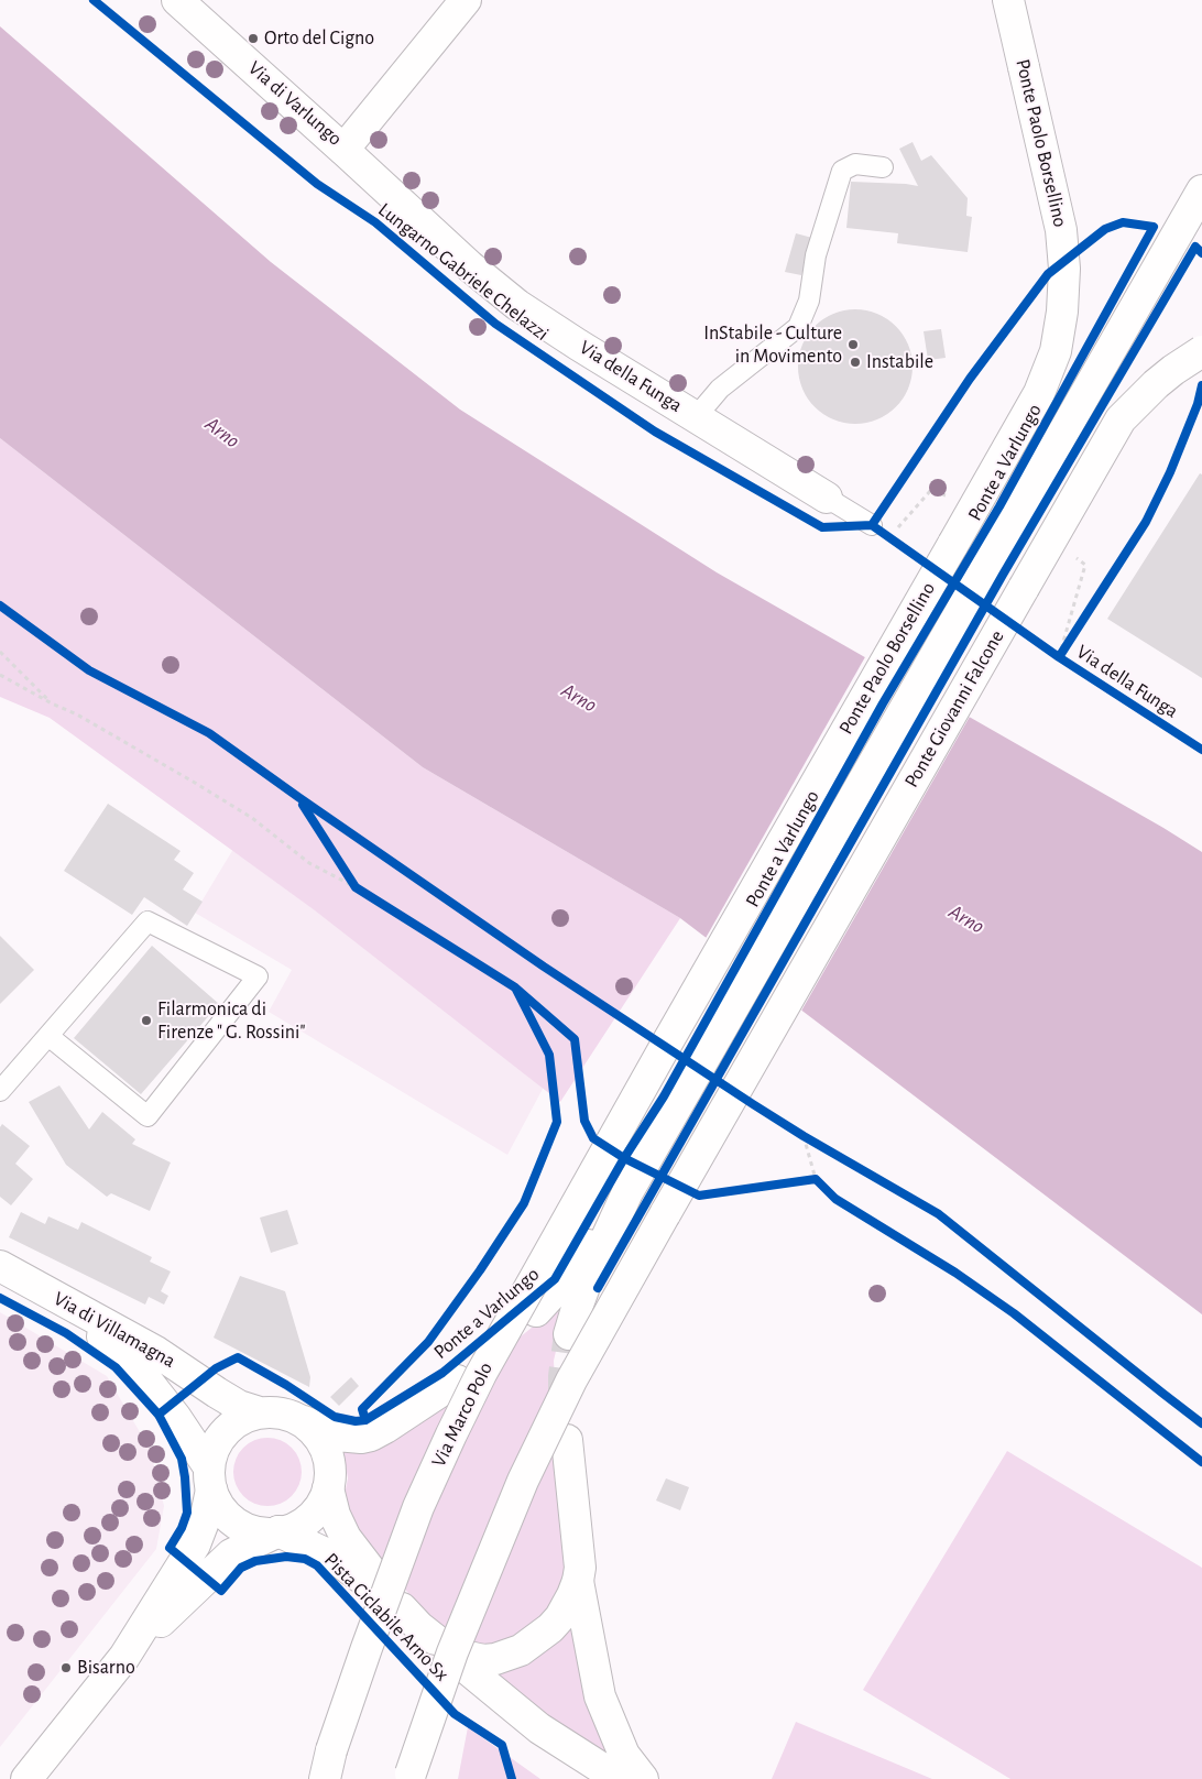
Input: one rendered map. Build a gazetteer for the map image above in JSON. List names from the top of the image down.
{
  "streets": {
    "main road": [
      "Via di Varlungo",
      "Ponte Paolo Borsellino",
      "Via della Funga",
      "Ponte a Varlungo",
      "Ponte Giovanni Falcone",
      "Via di Villamagna",
      "Via Marco Polo"
    ],
    "cycle path": ["Lungarno Gabriele Chelazzi", "Pista Ciclabile Arno Sx"]
  },
  "crossings": [
    ["Via di Varlungo", "Via della Funga"],
    ["Ponte Paolo Borsellino", "Via Marco Polo"],
    ["Ponte a Varlungo", "Via di Villamagna"]
  ],
  "water": ["Arno"],
  "places": [
    "Orto del Cigno",
    "InStabile - Culture in Movimento",
    "Instabile",
    "Filarmonica di Firenze \" G. Rossini\"",
    "Bisarno"
  ]
}
